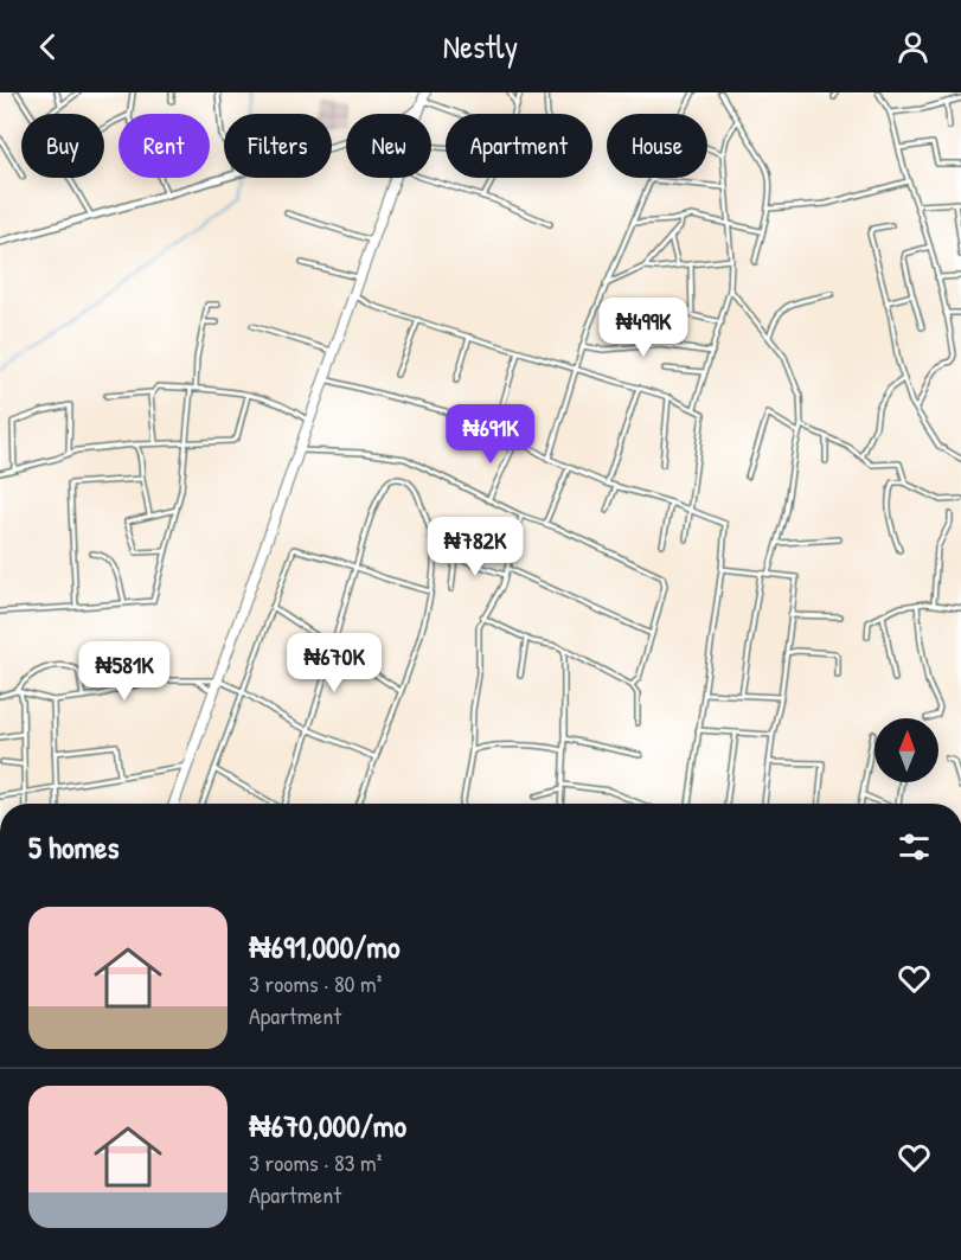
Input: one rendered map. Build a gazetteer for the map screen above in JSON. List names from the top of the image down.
{
  "north": "top",
  "page": {
    "header": "Nestly",
    "chip": [
      "Buy",
      "Rent",
      "Filters",
      "New",
      "Apartment",
      "House"
    ],
    "price": [
      "₦499K",
      "₦691K",
      "₦782K",
      "₦670K",
      "₦581K"
    ],
    "heading": "5 homes",
    "list": [
      {
        "name": "₦691,000/mo",
        "note": "3 rooms · 80 m² · Apartment"
      },
      {
        "name": "₦670,000/mo",
        "note": "3 rooms · 83 m² · Apartment"
      }
    ]
  }
}
